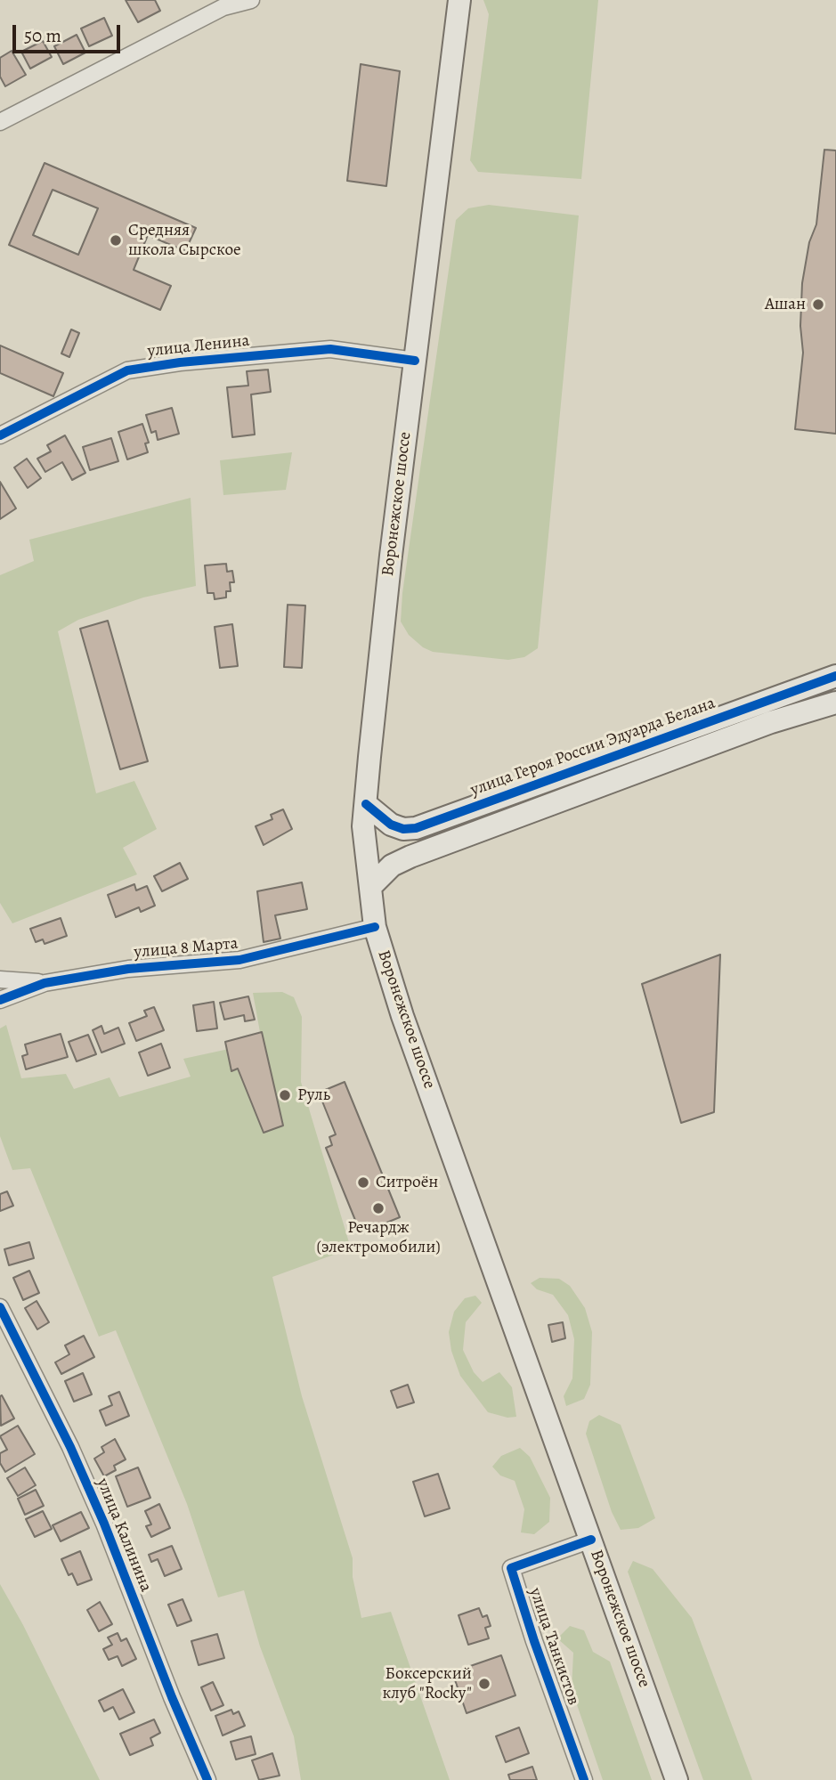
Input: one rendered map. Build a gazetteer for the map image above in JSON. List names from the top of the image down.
{
  "streets": {
    "main road": ["Воронежское шоссе", "улица Героя России Эдуарда Белана"],
    "street": [
      "улица Ленина",
      "улица 8 Марта",
      "улица Калинина",
      "улица Танкистов"
    ]
  },
  "crossings": [
    ["улица Ленина", "Воронежское шоссе"],
    ["Воронежское шоссе", "улица Героя России Эдуарда Белана"],
    ["Воронежское шоссе", "улица 8 Марта"],
    ["Воронежское шоссе", "улица Танкистов"]
  ],
  "places": [
    "Средняя школа Сырское",
    "Ашан",
    "Руль",
    "Ситроён",
    "Речардж (электромобили)",
    "Боксерский клуб \"Rocky\""
  ],
  "scale_bar": "50 m"
}
